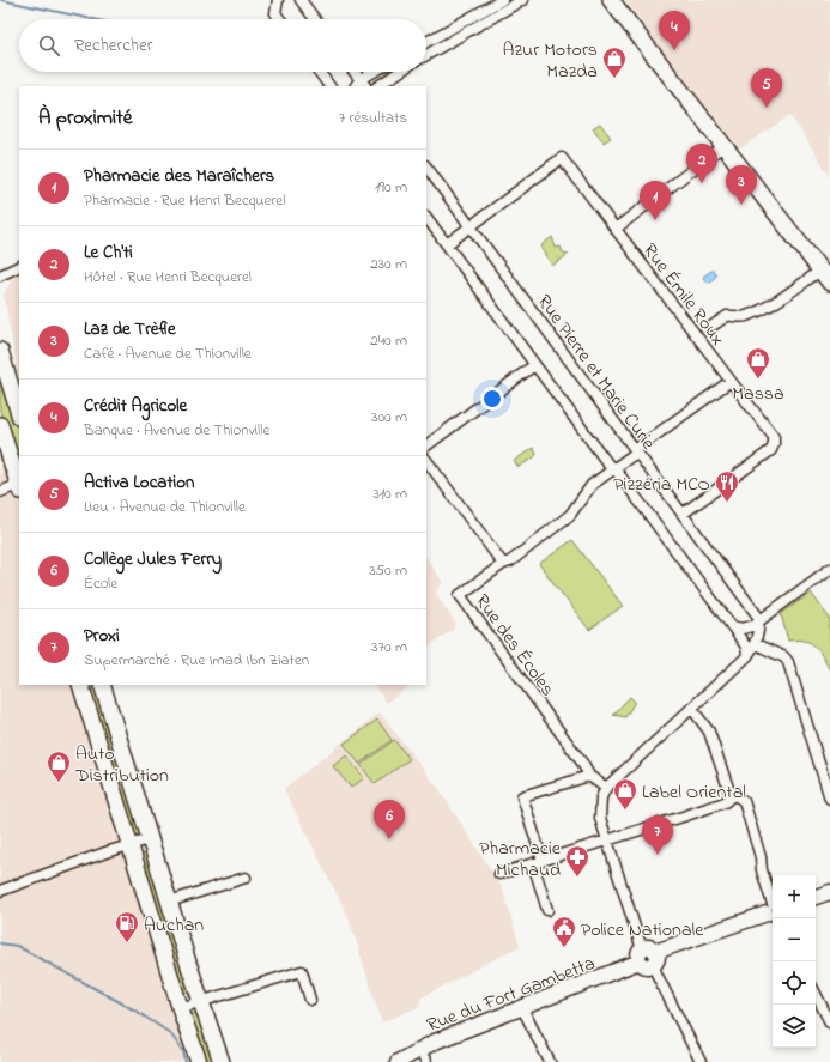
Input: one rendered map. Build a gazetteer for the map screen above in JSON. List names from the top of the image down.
{
  "streets": {
    "street": [
      "Rue Émile Roux",
      "Rue Pierre et Marie Curie",
      "Rue des Écoles",
      "Rue du Fort Gambetta"
    ]
  },
  "crossings": [
    ["Rue Émile Roux", "Rue Pierre et Marie Curie"]
  ],
  "places": {
    "shop": [
      "Azur Motors Mazda",
      "Massa",
      "Auto Distribution",
      "Label Oriental"
    ],
    "restaurant": ["Pizzéria MCO"],
    "pharmacy": ["Pharmacie Michaud"],
    "fuel station": ["Auchan"],
    "public building": ["Police Nationale"]
  },
  "page": {
    "pins": [
      "4",
      "5",
      "2",
      "3",
      "1",
      "6",
      "7"
    ],
    "search": "Rechercher",
    "heading": ["À proximité", "7 résultats"],
    "list": [
      {
        "mark": "1",
        "name": "Pharmacie des Maraîchers",
        "note": "Pharmacie · Rue Henri Becquerel",
        "value": "190 m"
      },
      {
        "mark": "2",
        "name": "Le Ch'ti",
        "note": "Hôtel · Rue Henri Becquerel",
        "value": "230 m"
      },
      {
        "mark": "3",
        "name": "Laz de Trèfle",
        "note": "Café · Avenue de Thionville",
        "value": "240 m"
      },
      {
        "mark": "4",
        "name": "Crédit Agricole",
        "note": "Banque · Avenue de Thionville",
        "value": "300 m"
      },
      {
        "mark": "5",
        "name": "Activa Location",
        "note": "Lieu · Avenue de Thionville",
        "value": "310 m"
      },
      {
        "mark": "6",
        "name": "Collège Jules Ferry",
        "note": "École",
        "value": "350 m"
      },
      {
        "mark": "7",
        "name": "Proxi",
        "note": "Supermarché · Rue Imad Ibn Ziaten",
        "value": "370 m"
      }
    ],
    "map_buttons": ["+", "−"]
  }
}
